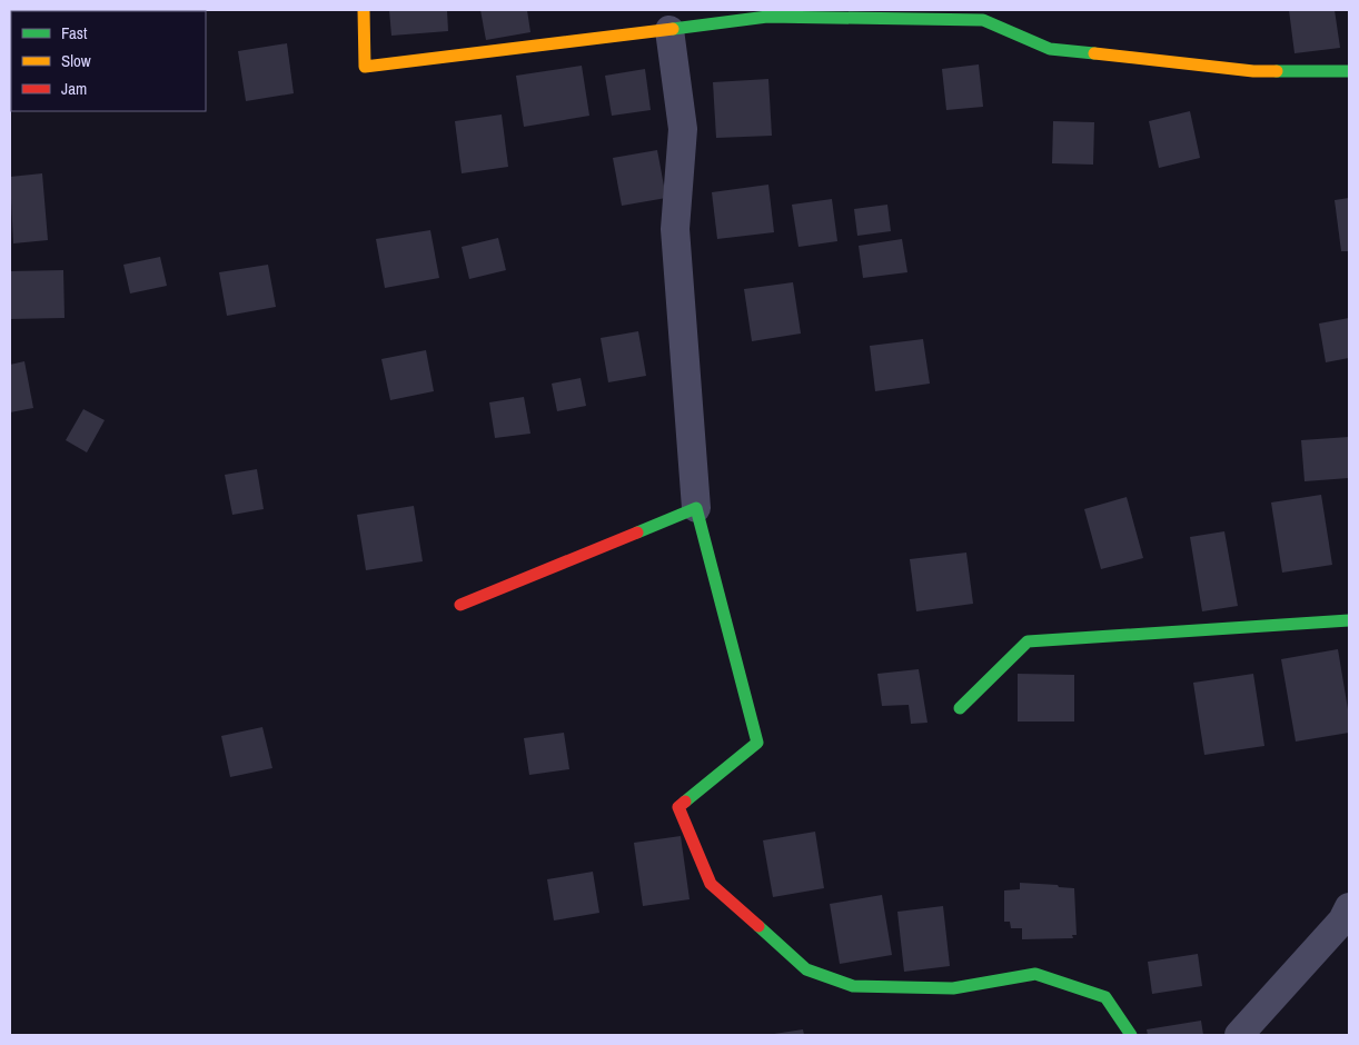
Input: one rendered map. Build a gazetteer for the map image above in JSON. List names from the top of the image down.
{
  "legend": ["Fast", "Slow", "Jam"]
}
